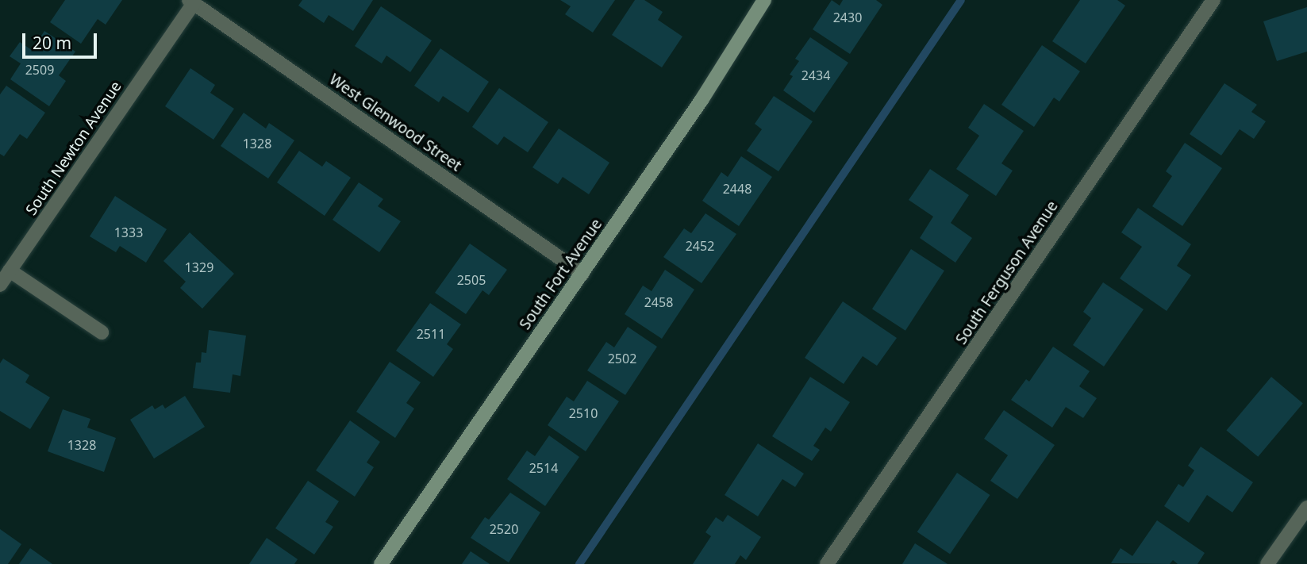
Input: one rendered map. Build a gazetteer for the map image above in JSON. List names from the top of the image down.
{
  "streets": {
    "street": [
      "West Glenwood Street",
      "South Newton Avenue",
      "South Ferguson Avenue",
      "South Fort Avenue"
    ]
  },
  "crossings": [
    ["West Glenwood Street", "South Newton Avenue"],
    ["West Glenwood Street", "South Fort Avenue"]
  ],
  "house_numbers": [
    "2430",
    "2509",
    "2434",
    "1328",
    "2448",
    "1333",
    "2452",
    "1329",
    "2505",
    "2458",
    "2511",
    "2502",
    "2510",
    "1328",
    "2514",
    "2520"
  ],
  "scale_bar": "20 m"
}
